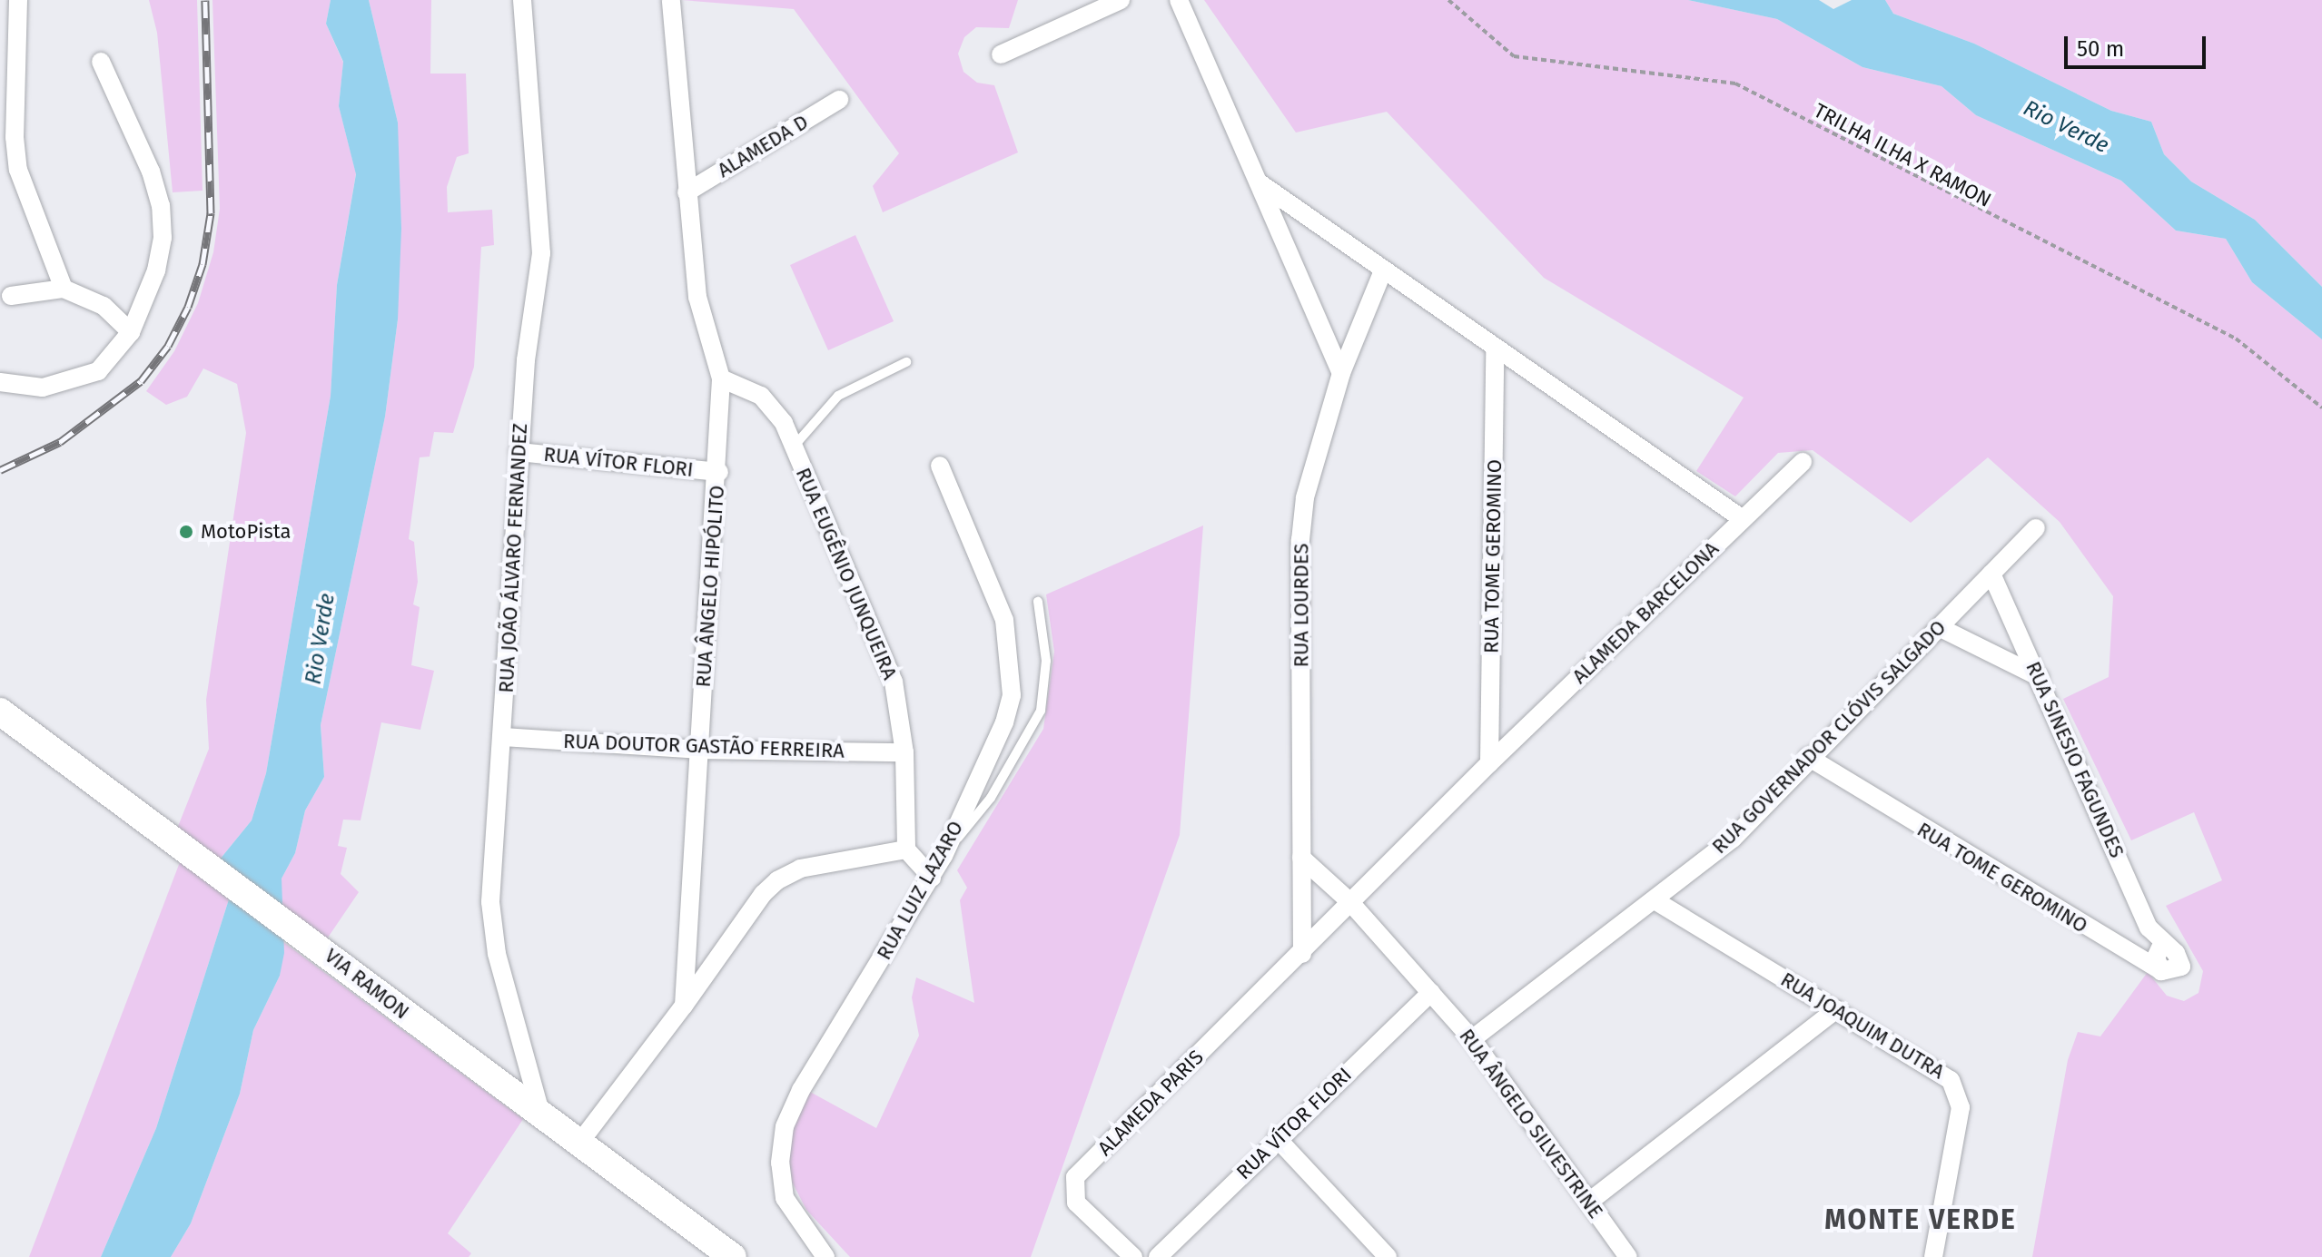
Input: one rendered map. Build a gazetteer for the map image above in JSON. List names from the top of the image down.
{
  "streets": {
    "main road": ["VIA RAMON"],
    "street": [
      "ALAMEDA D",
      "RUA VÍTOR FLORI",
      "RUA TOME GEROMINO",
      "RUA JOÃO ÁLVARO FERNANDEZ",
      "RUA EUGÊNIO JUNQUEIRA",
      "RUA ÂNGELO HIPÓLITO",
      "RUA LOURDES",
      "ALAMEDA BARCELONA",
      "RUA GOVERNADOR CLÓVIS SALGADO",
      "RUA DOUTOR GASTÃO FERREIRA",
      "RUA SINESIO FAGUNDES",
      "RUA LUIZ LAZARO",
      "RUA JOAQUIM DUTRA",
      "ALAMEDA PARIS",
      "RUA ÂNGELO SILVESTRINE"
    ],
    "path": ["TRILHA ILHA X RAMON"]
  },
  "crossings": [
    ["ALAMEDA D", "RUA ÂNGELO HIPÓLITO"],
    ["RUA VÍTOR FLORI", "RUA JOÃO ÁLVARO FERNANDEZ"],
    ["RUA VÍTOR FLORI", "RUA ÂNGELO HIPÓLITO"],
    ["RUA VÍTOR FLORI", "RUA ÂNGELO SILVESTRINE"],
    ["RUA TOME GEROMINO", "ALAMEDA BARCELONA"],
    ["RUA TOME GEROMINO", "RUA GOVERNADOR CLÓVIS SALGADO"],
    ["RUA TOME GEROMINO", "RUA SINESIO FAGUNDES"],
    ["RUA JOÃO ÁLVARO FERNANDEZ", "RUA DOUTOR GASTÃO FERREIRA"],
    ["RUA JOÃO ÁLVARO FERNANDEZ", "VIA RAMON"],
    ["RUA EUGÊNIO JUNQUEIRA", "RUA ÂNGELO HIPÓLITO"],
    ["RUA EUGÊNIO JUNQUEIRA", "RUA DOUTOR GASTÃO FERREIRA"],
    ["RUA ÂNGELO HIPÓLITO", "RUA DOUTOR GASTÃO FERREIRA"],
    ["RUA LOURDES", "ALAMEDA PARIS"],
    ["RUA LOURDES", "RUA ÂNGELO SILVESTRINE"],
    ["ALAMEDA BARCELONA", "ALAMEDA PARIS"],
    ["ALAMEDA BARCELONA", "RUA ÂNGELO SILVESTRINE"],
    ["RUA GOVERNADOR CLÓVIS SALGADO", "RUA SINESIO FAGUNDES"],
    ["RUA GOVERNADOR CLÓVIS SALGADO", "RUA JOAQUIM DUTRA"],
    ["RUA GOVERNADOR CLÓVIS SALGADO", "RUA ÂNGELO SILVESTRINE"],
    ["ALAMEDA PARIS", "RUA ÂNGELO SILVESTRINE"]
  ],
  "districts": ["MONTE VERDE"],
  "water": ["Rio Verde"],
  "places": ["MotoPista"],
  "scale_bar": "50 m"
}
